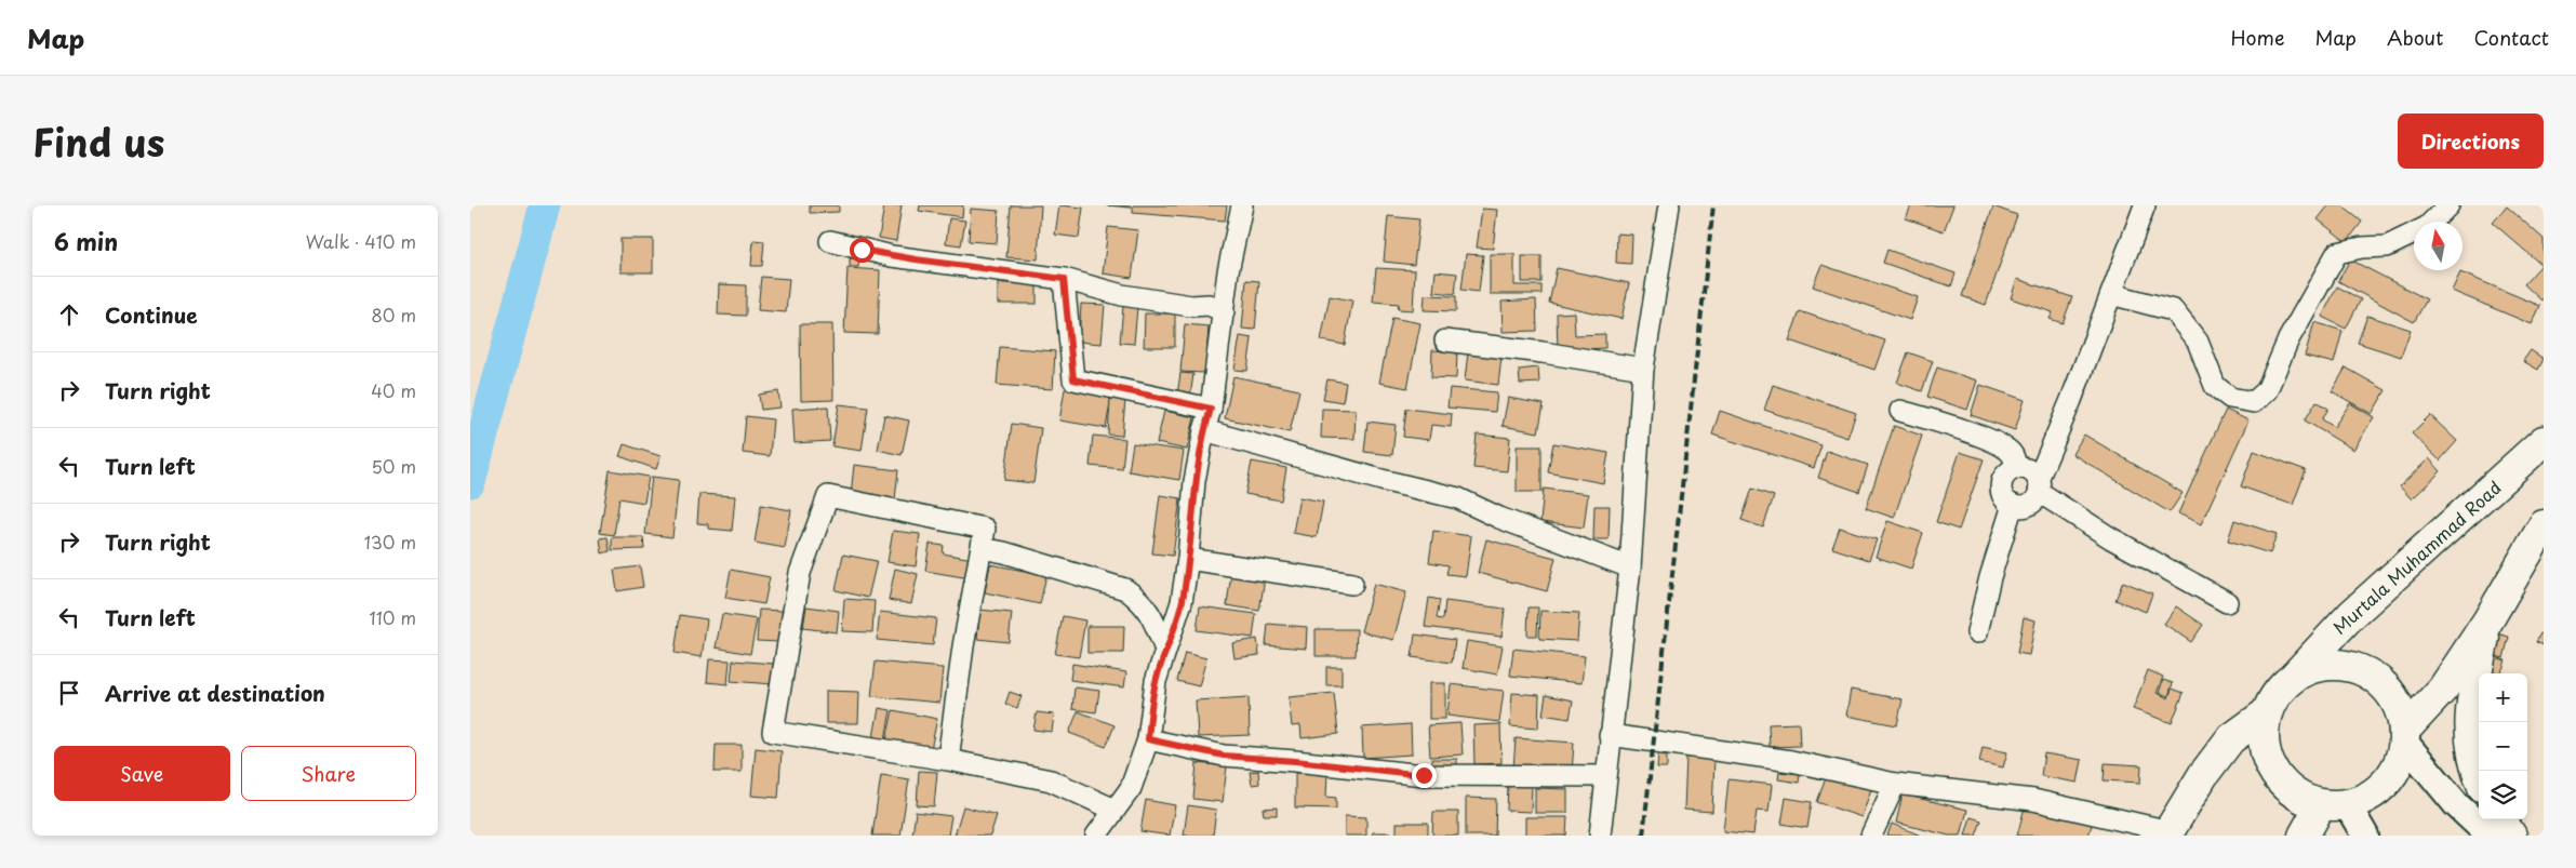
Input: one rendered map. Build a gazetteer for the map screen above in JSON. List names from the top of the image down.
{
  "streets": {
    "highway": ["Murtala Muhammad Road"]
  },
  "north": "top",
  "page": {
    "header": "Map",
    "nav": [
      "Home",
      "Map",
      "About",
      "Contact"
    ],
    "title": "Find us",
    "buttons": [
      "Directions",
      ["Save", "Share"]
    ],
    "heading": ["6 min", "Walk · 410 m"],
    "list": [
      ["Continue", "80 m"],
      ["Turn right", "40 m"],
      ["Turn left", "50 m"],
      ["Turn right", "130 m"],
      ["Turn left", "110 m"],
      "Arrive at destination"
    ],
    "map_buttons": ["+", "−"]
  }
}
